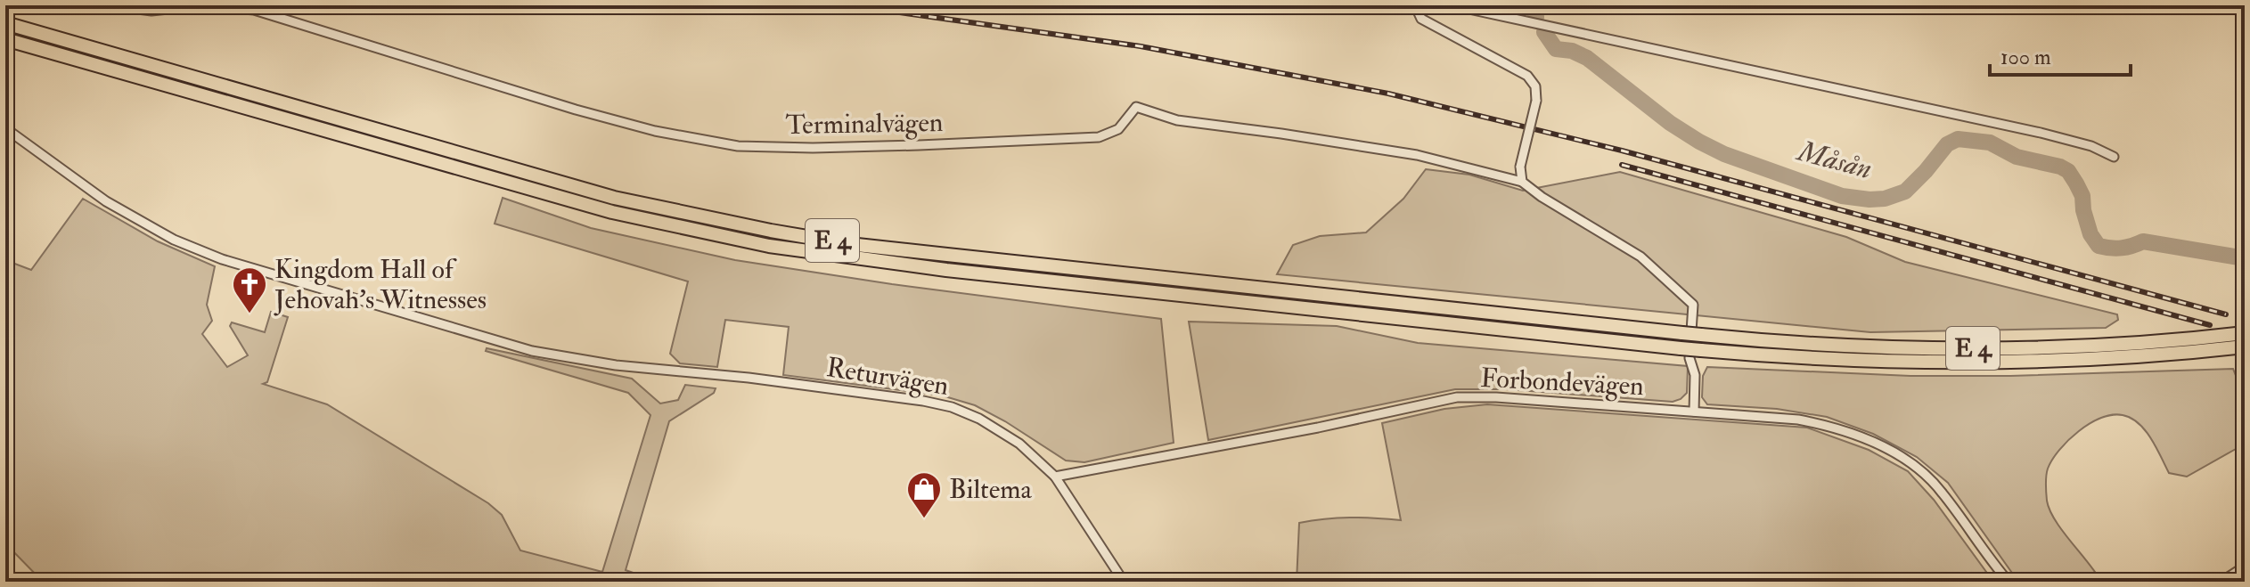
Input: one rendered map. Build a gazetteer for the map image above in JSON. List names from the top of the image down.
{
  "streets": {
    "highway": ["E 4"],
    "street": ["Terminalvägen", "Returvägen", "Forbondevägen"]
  },
  "crossings": [
    ["Returvägen", "Forbondevägen"]
  ],
  "water": ["Måsån"],
  "places": {
    "church": ["Kingdom Hall of Jehovah's Witnesses"],
    "shop": ["Biltema"]
  },
  "scale_bar": "100 m"
}
